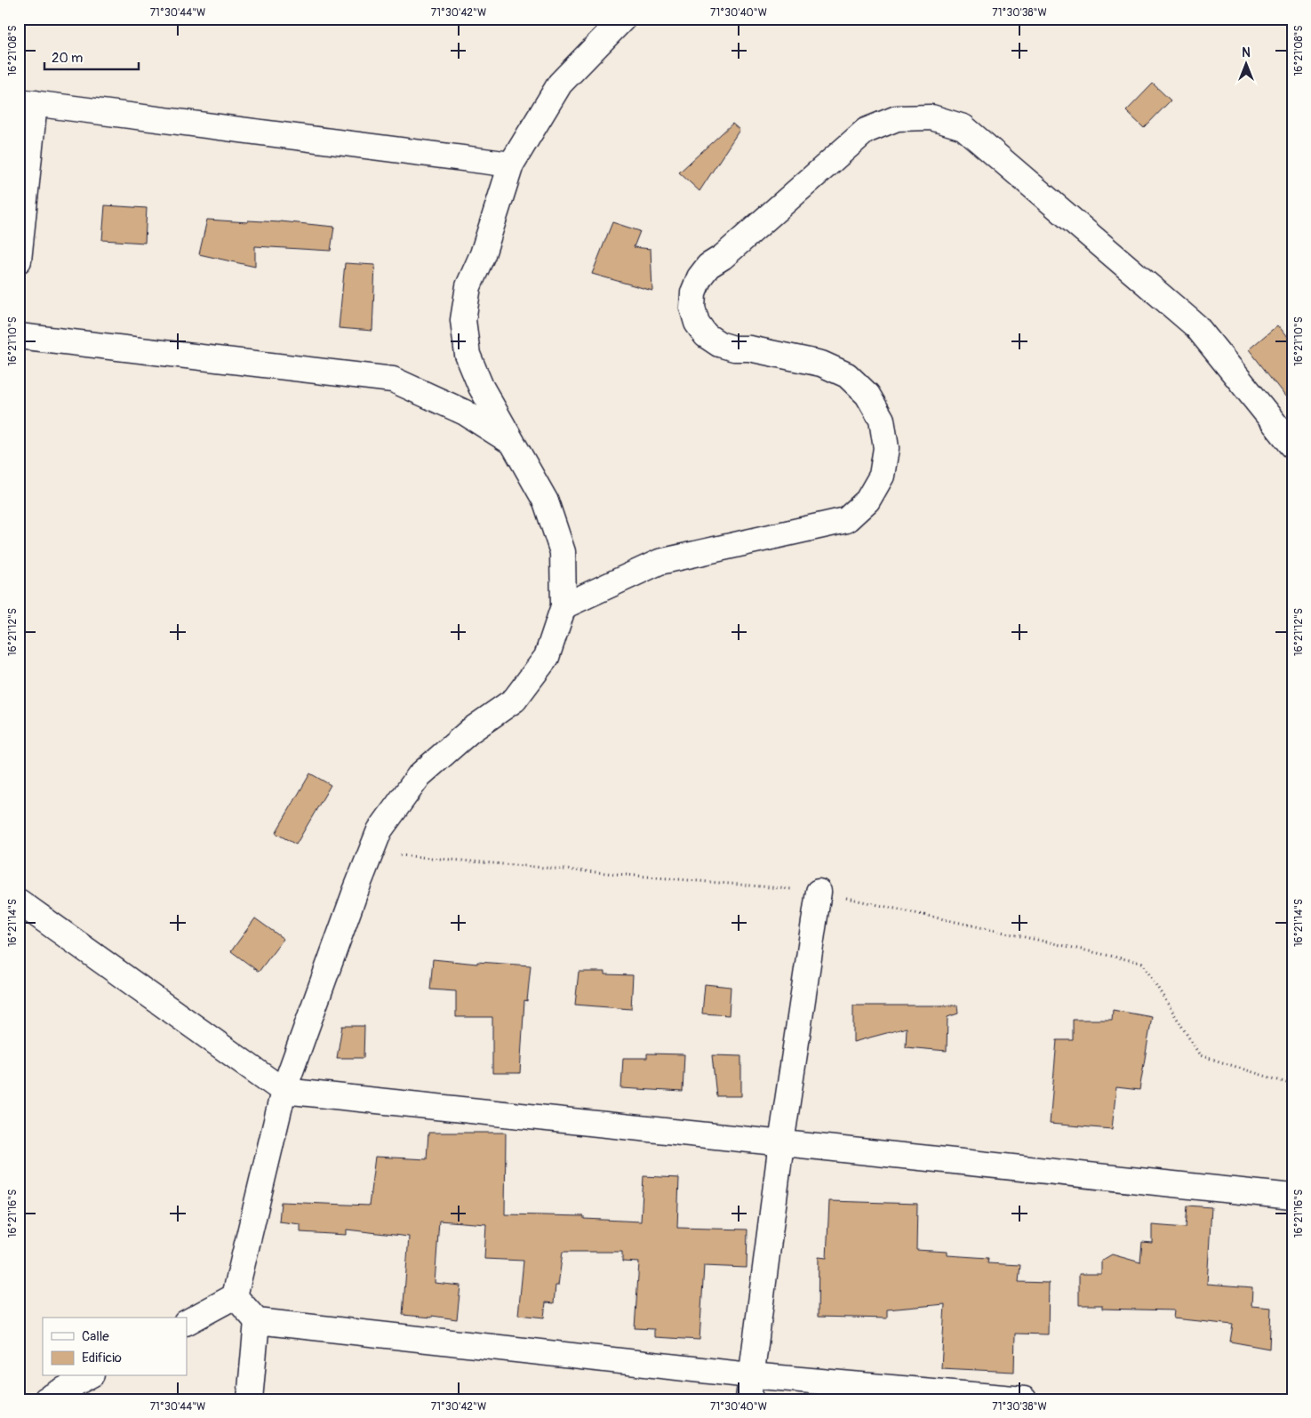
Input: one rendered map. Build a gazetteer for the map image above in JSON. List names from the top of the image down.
{
  "legend": ["Calle", "Edificio"],
  "scale_bar": "20 m",
  "north": "top",
  "coordinates": [
    "71°30'44\"W",
    "71°30'42\"W",
    "71°30'40\"W",
    "71°30'38\"W",
    "16°21'08\"S",
    "16°21'10\"S",
    "16°21'12\"S",
    "16°21'14\"S",
    "16°21'16\"S"
  ]
}
